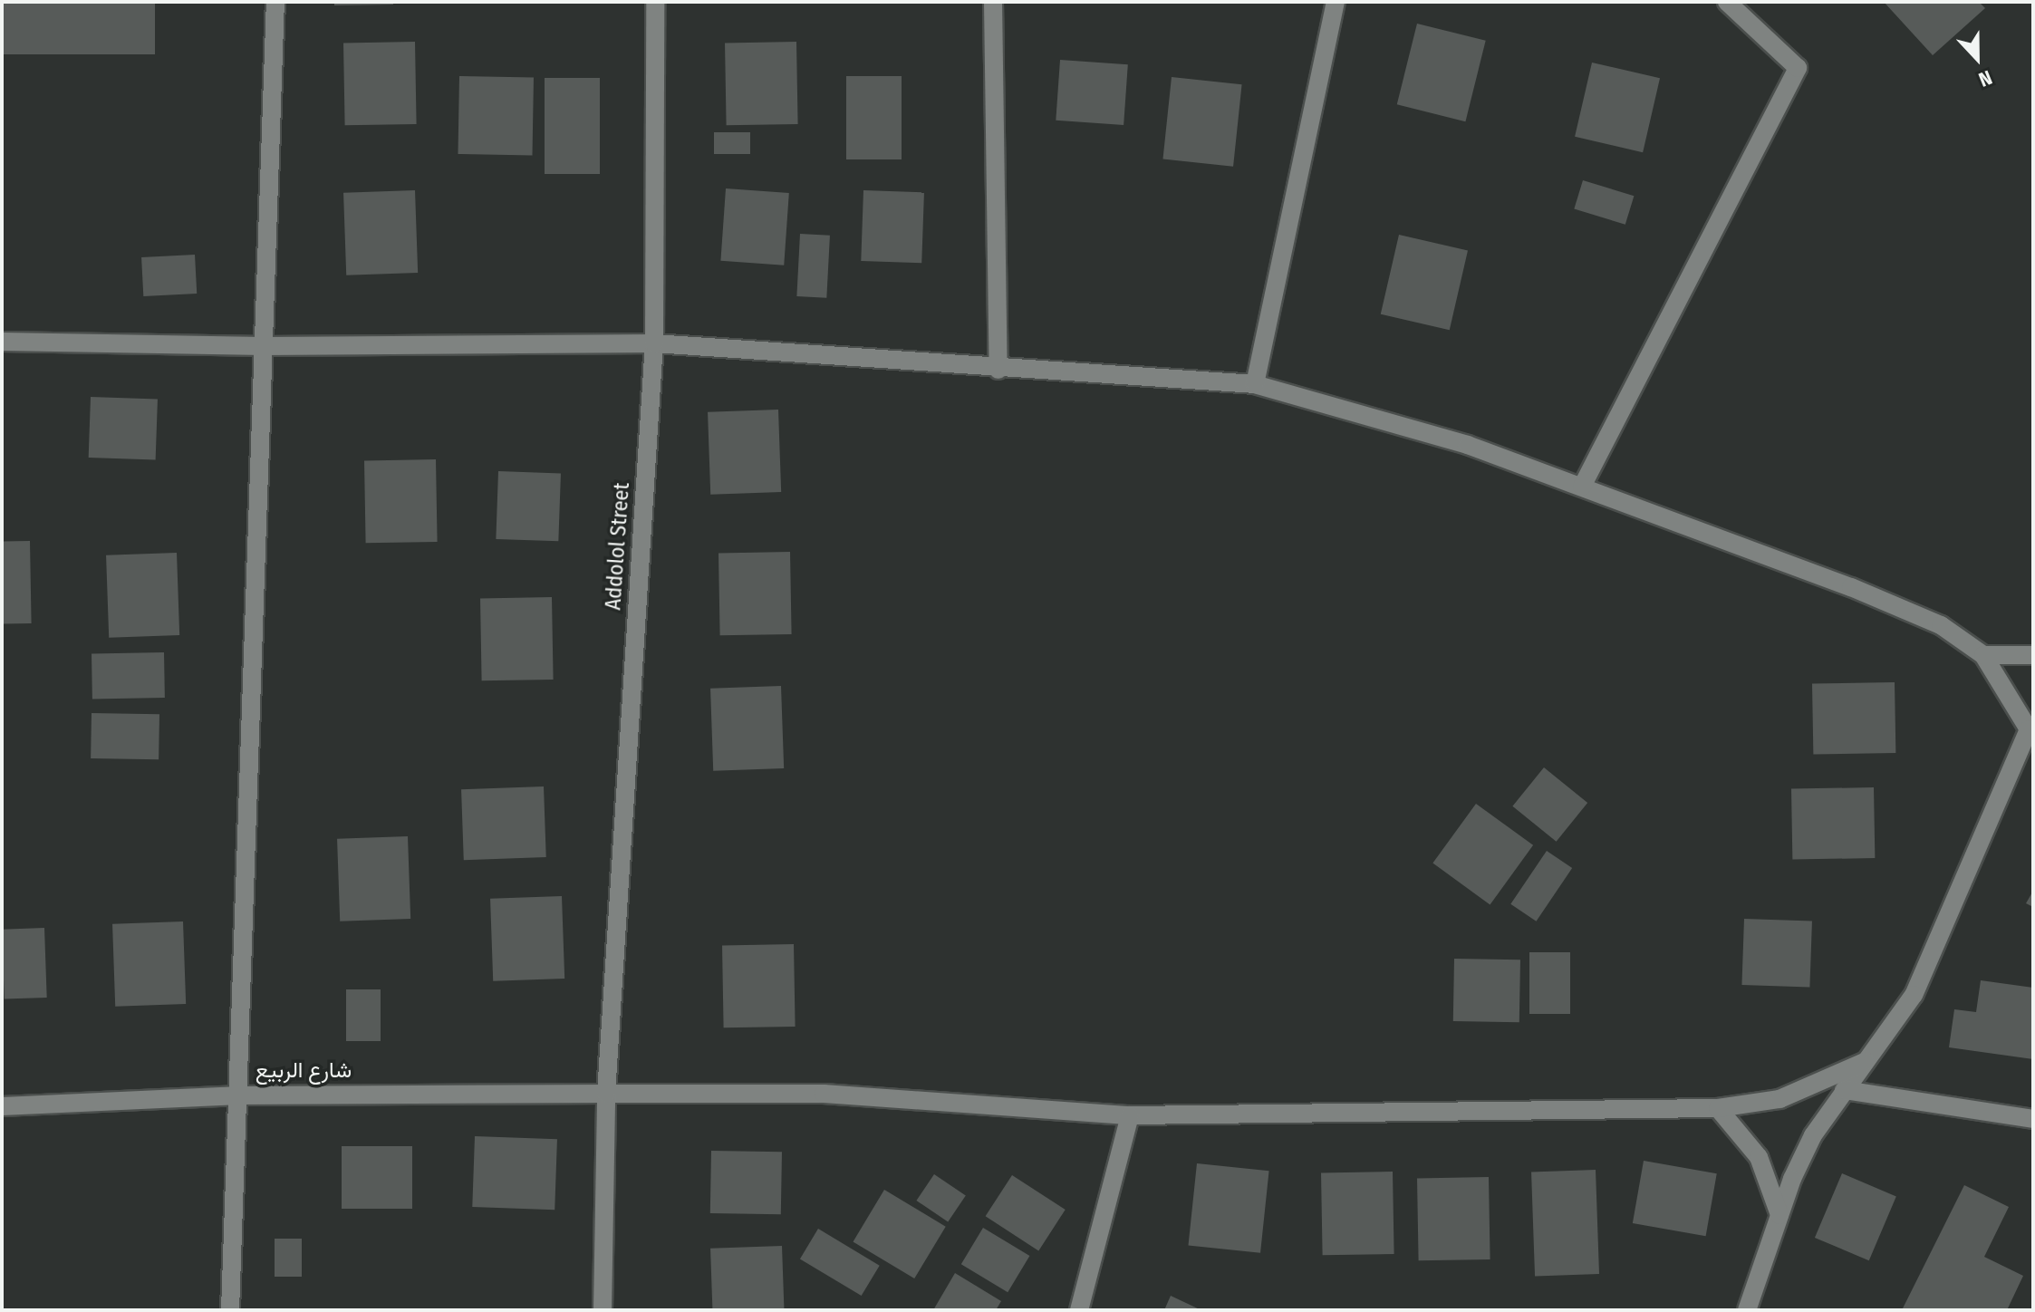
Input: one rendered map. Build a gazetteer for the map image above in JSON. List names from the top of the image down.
{
  "streets": {
    "street": ["Addolol Street", "شارع الربيع"]
  },
  "crossings": [
    ["Addolol Street", "شارع الربيع"]
  ],
  "north": "bottom"
}
